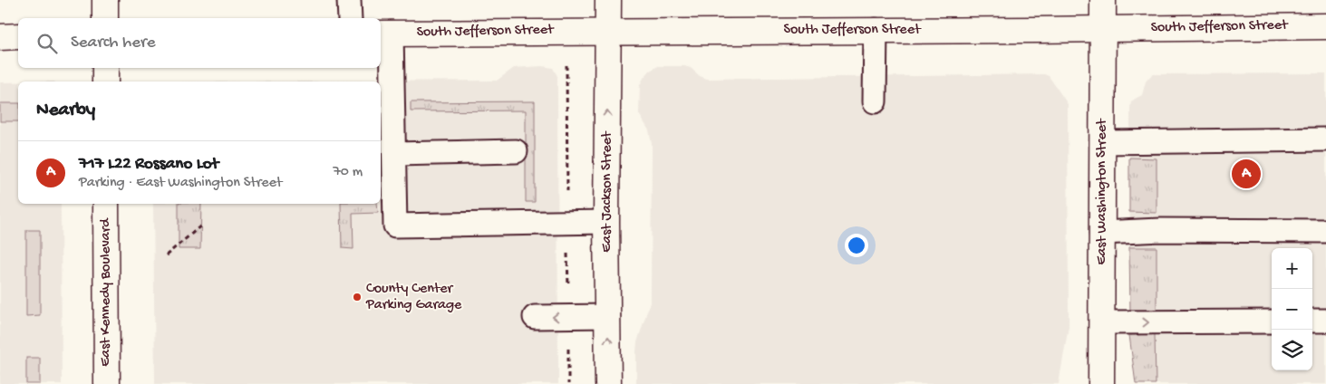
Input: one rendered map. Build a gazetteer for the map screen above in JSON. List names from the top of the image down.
{
  "streets": {
    "main road": [
      "South Jefferson Street",
      "East Jackson Street",
      "East Washington Street",
      "East Kennedy Boulevard"
    ]
  },
  "crossings": [
    ["South Jefferson Street", "East Jackson Street"],
    ["South Jefferson Street", "East Washington Street"]
  ],
  "one_way": ["East Jackson Street"],
  "places": ["County Center Parking Garage"],
  "page": {
    "search": "Search here",
    "heading": "Nearby",
    "list": [
      {
        "mark": "A",
        "name": "717 L22 Rossano Lot",
        "note": "Parking · East Washington Street",
        "value": "70 m"
      }
    ],
    "pins": "A",
    "map_buttons": ["+", "−"]
  }
}
